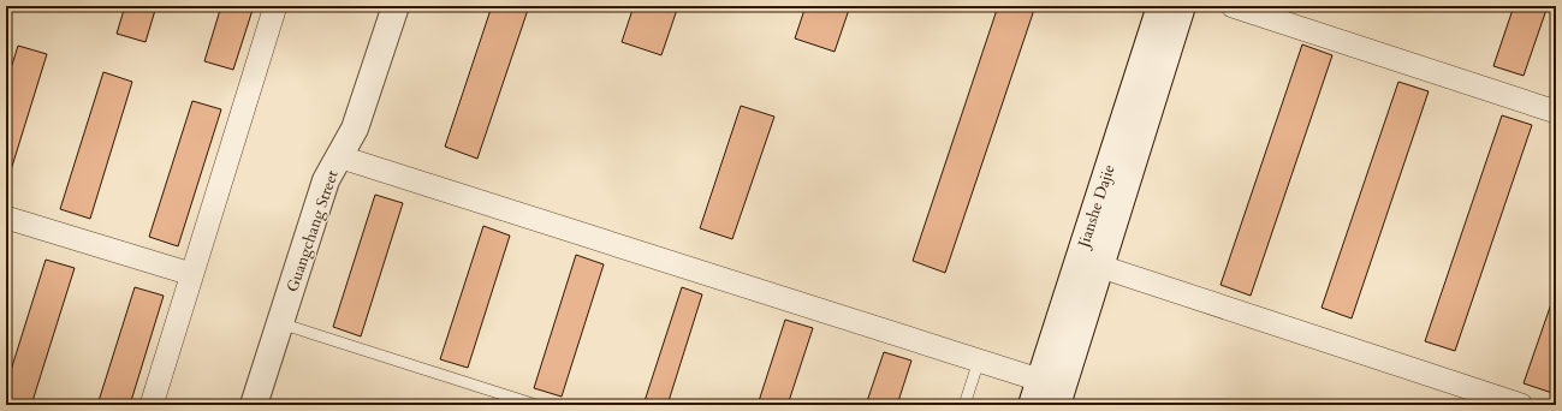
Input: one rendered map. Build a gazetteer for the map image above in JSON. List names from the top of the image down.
{
  "streets": {
    "main road": ["Jianshe Dajie", "Guangchang Street"]
  }
}
